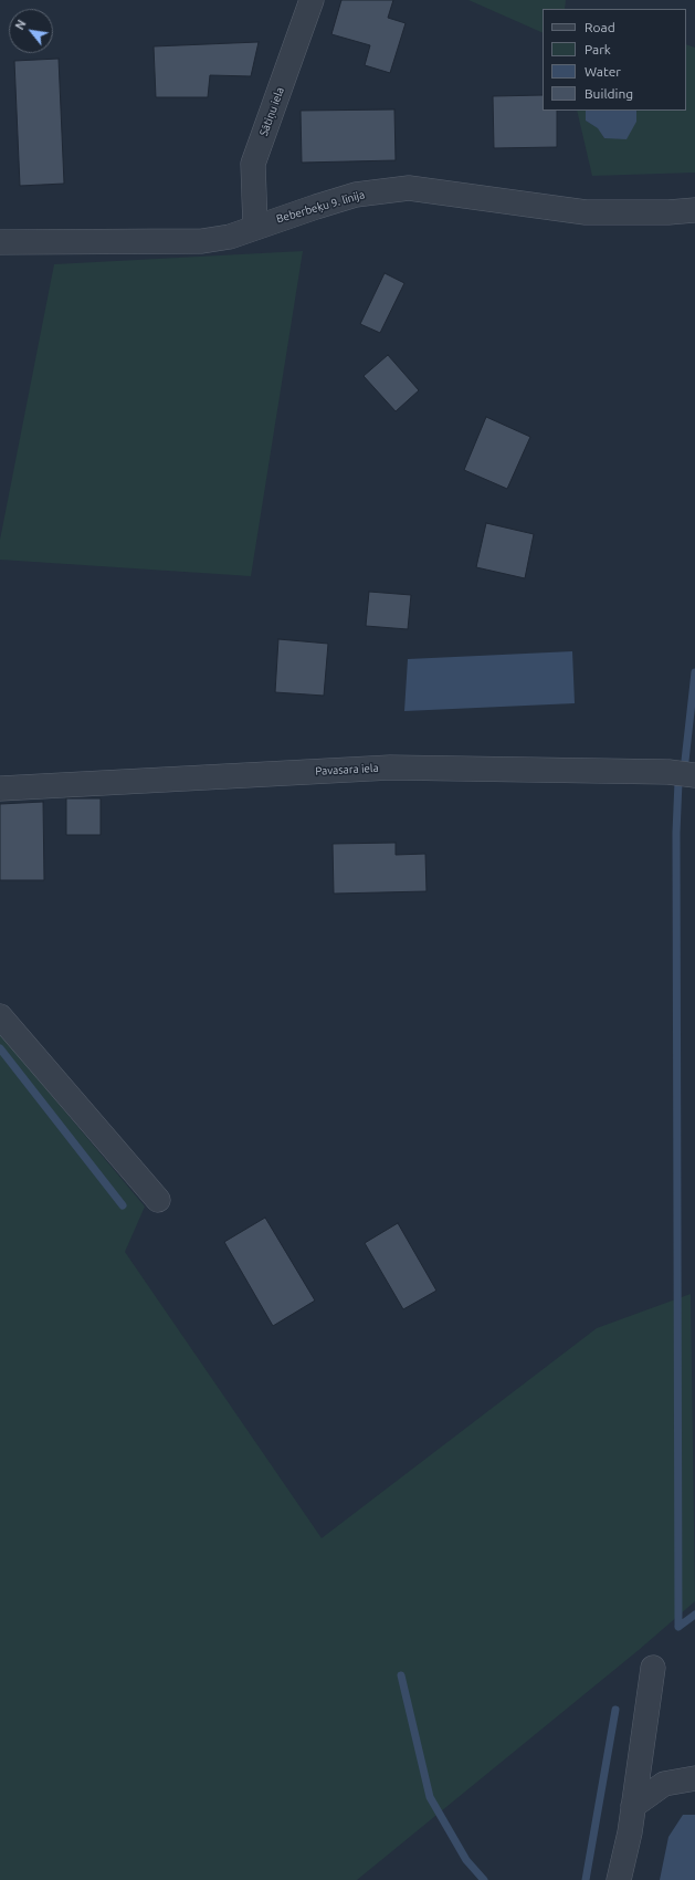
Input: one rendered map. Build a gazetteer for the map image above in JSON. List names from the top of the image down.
{
  "streets": {
    "street": ["Sātiņu iela", "Beberbeķu 9. līnija", "Pavasara iela"]
  },
  "crossings": [
    ["Sātiņu iela", "Beberbeķu 9. līnija"]
  ],
  "legend": [
    "Road",
    "Park",
    "Water",
    "Building"
  ],
  "north": "top left"
}
